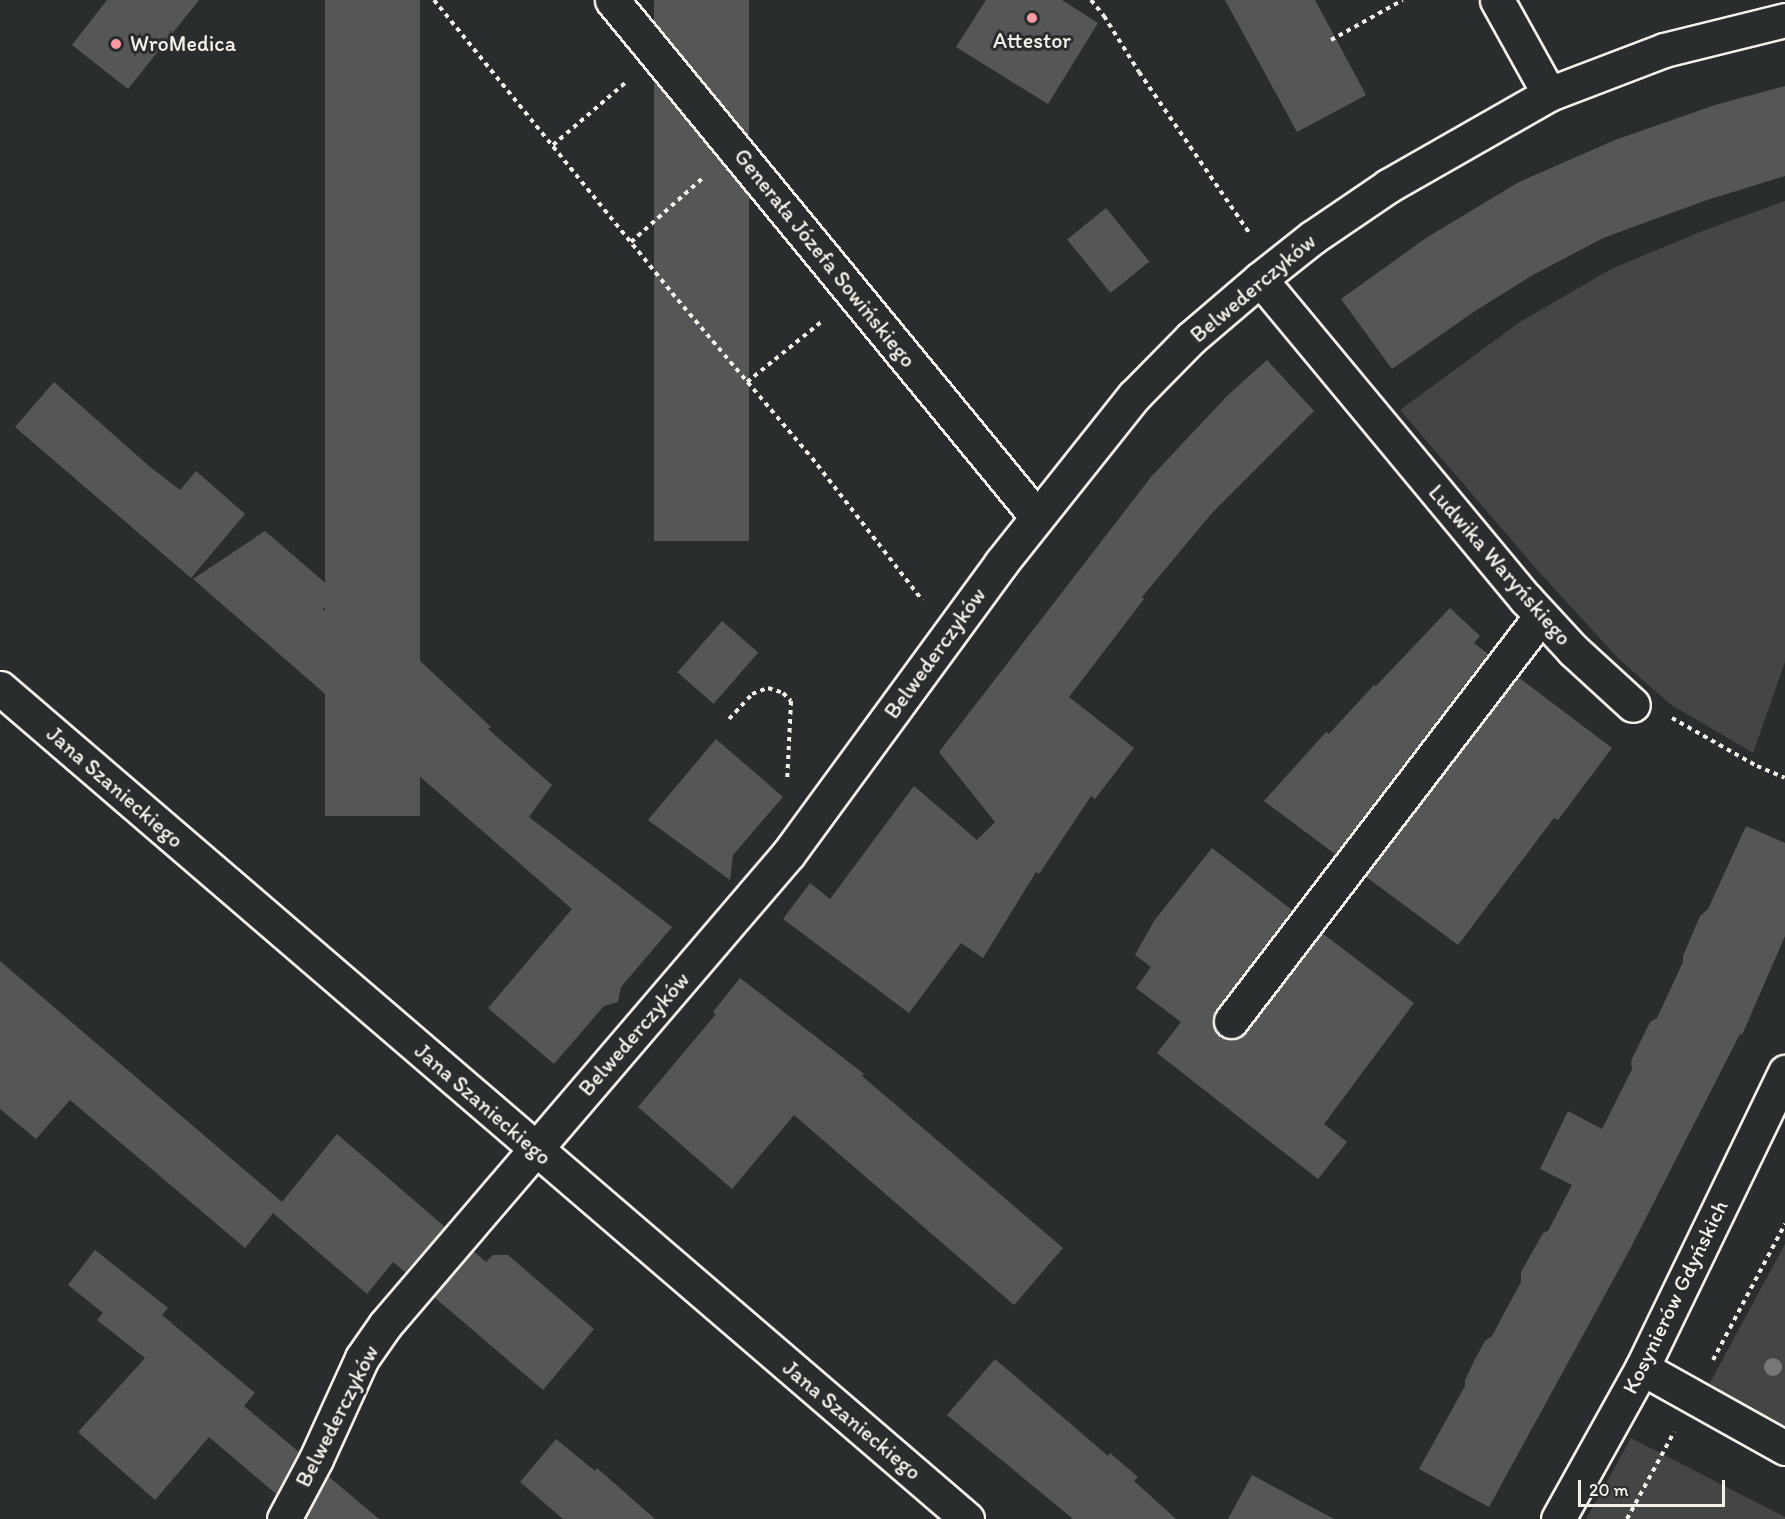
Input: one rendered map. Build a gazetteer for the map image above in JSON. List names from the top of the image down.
{
  "streets": {
    "street": [
      "Generała Józefa Sowińskiego",
      "Belwederczyków",
      "Ludwika Waryńskiego",
      "Jana Szanieckiego",
      "Kosynierów Gdyńskich"
    ]
  },
  "crossings": [
    ["Generała Józefa Sowińskiego", "Belwederczyków"],
    ["Belwederczyków", "Ludwika Waryńskiego"],
    ["Belwederczyków", "Jana Szanieckiego"]
  ],
  "places": ["Attestor", "WroMedica"],
  "scale_bar": "20 m"
}
